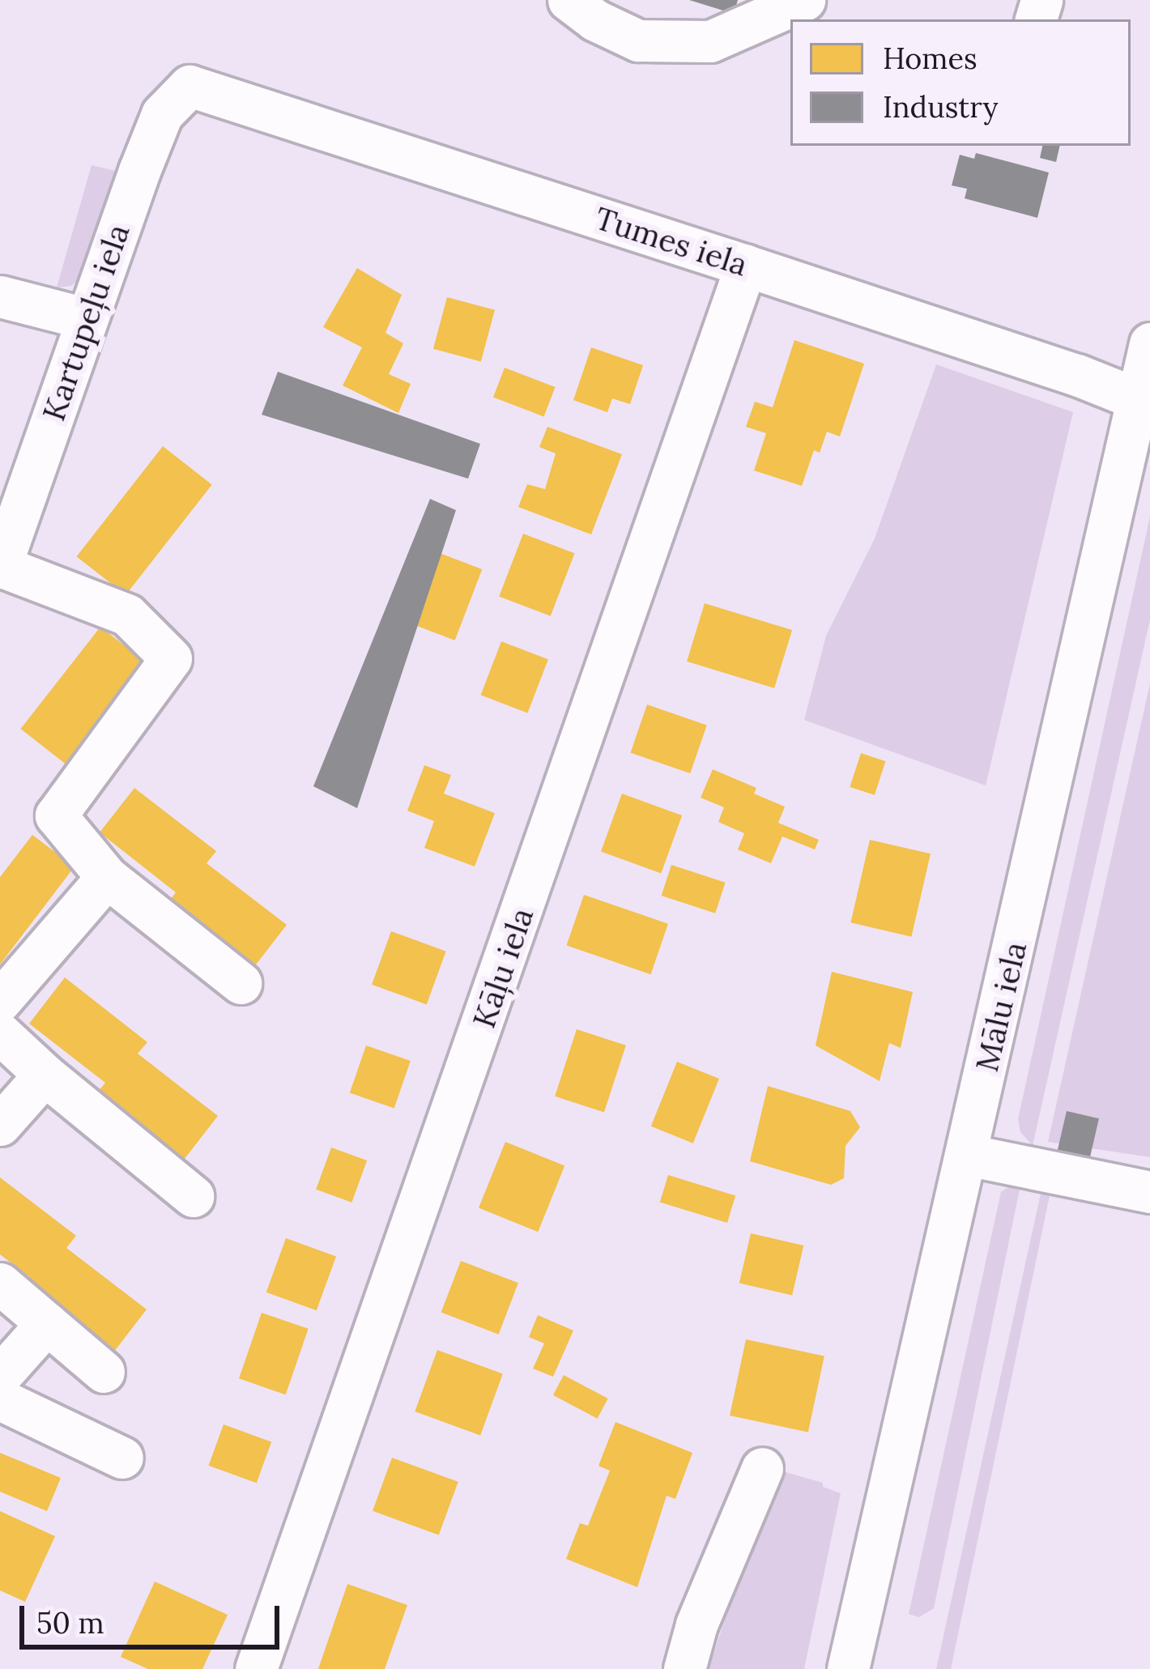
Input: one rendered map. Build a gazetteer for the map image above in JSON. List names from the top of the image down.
{
  "streets": {
    "street": [
      "Tumes iela",
      "Kartupeļu iela",
      "Kāļu iela",
      "Mālu iela"
    ]
  },
  "crossings": [
    ["Tumes iela", "Kartupeļu iela"],
    ["Tumes iela", "Kāļu iela"],
    ["Tumes iela", "Mālu iela"]
  ],
  "legend": ["Homes", "Industry"],
  "scale_bar": "50 m"
}
